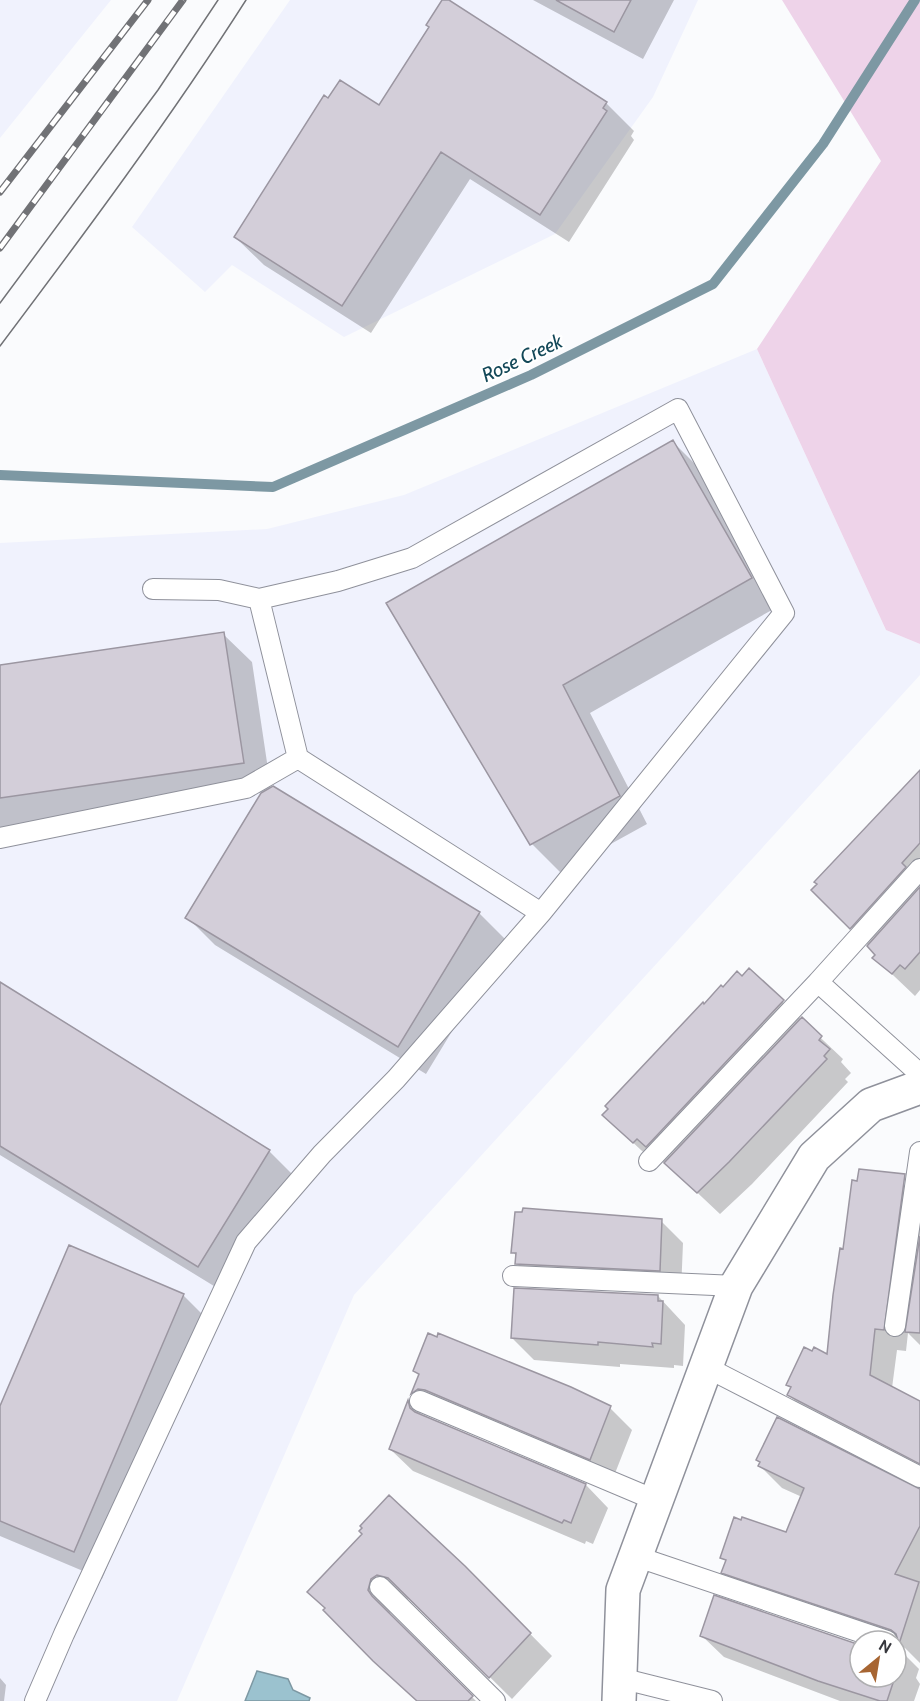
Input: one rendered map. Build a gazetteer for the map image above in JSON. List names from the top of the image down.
{
  "water": ["Rose Creek"],
  "north": "top right"
}
